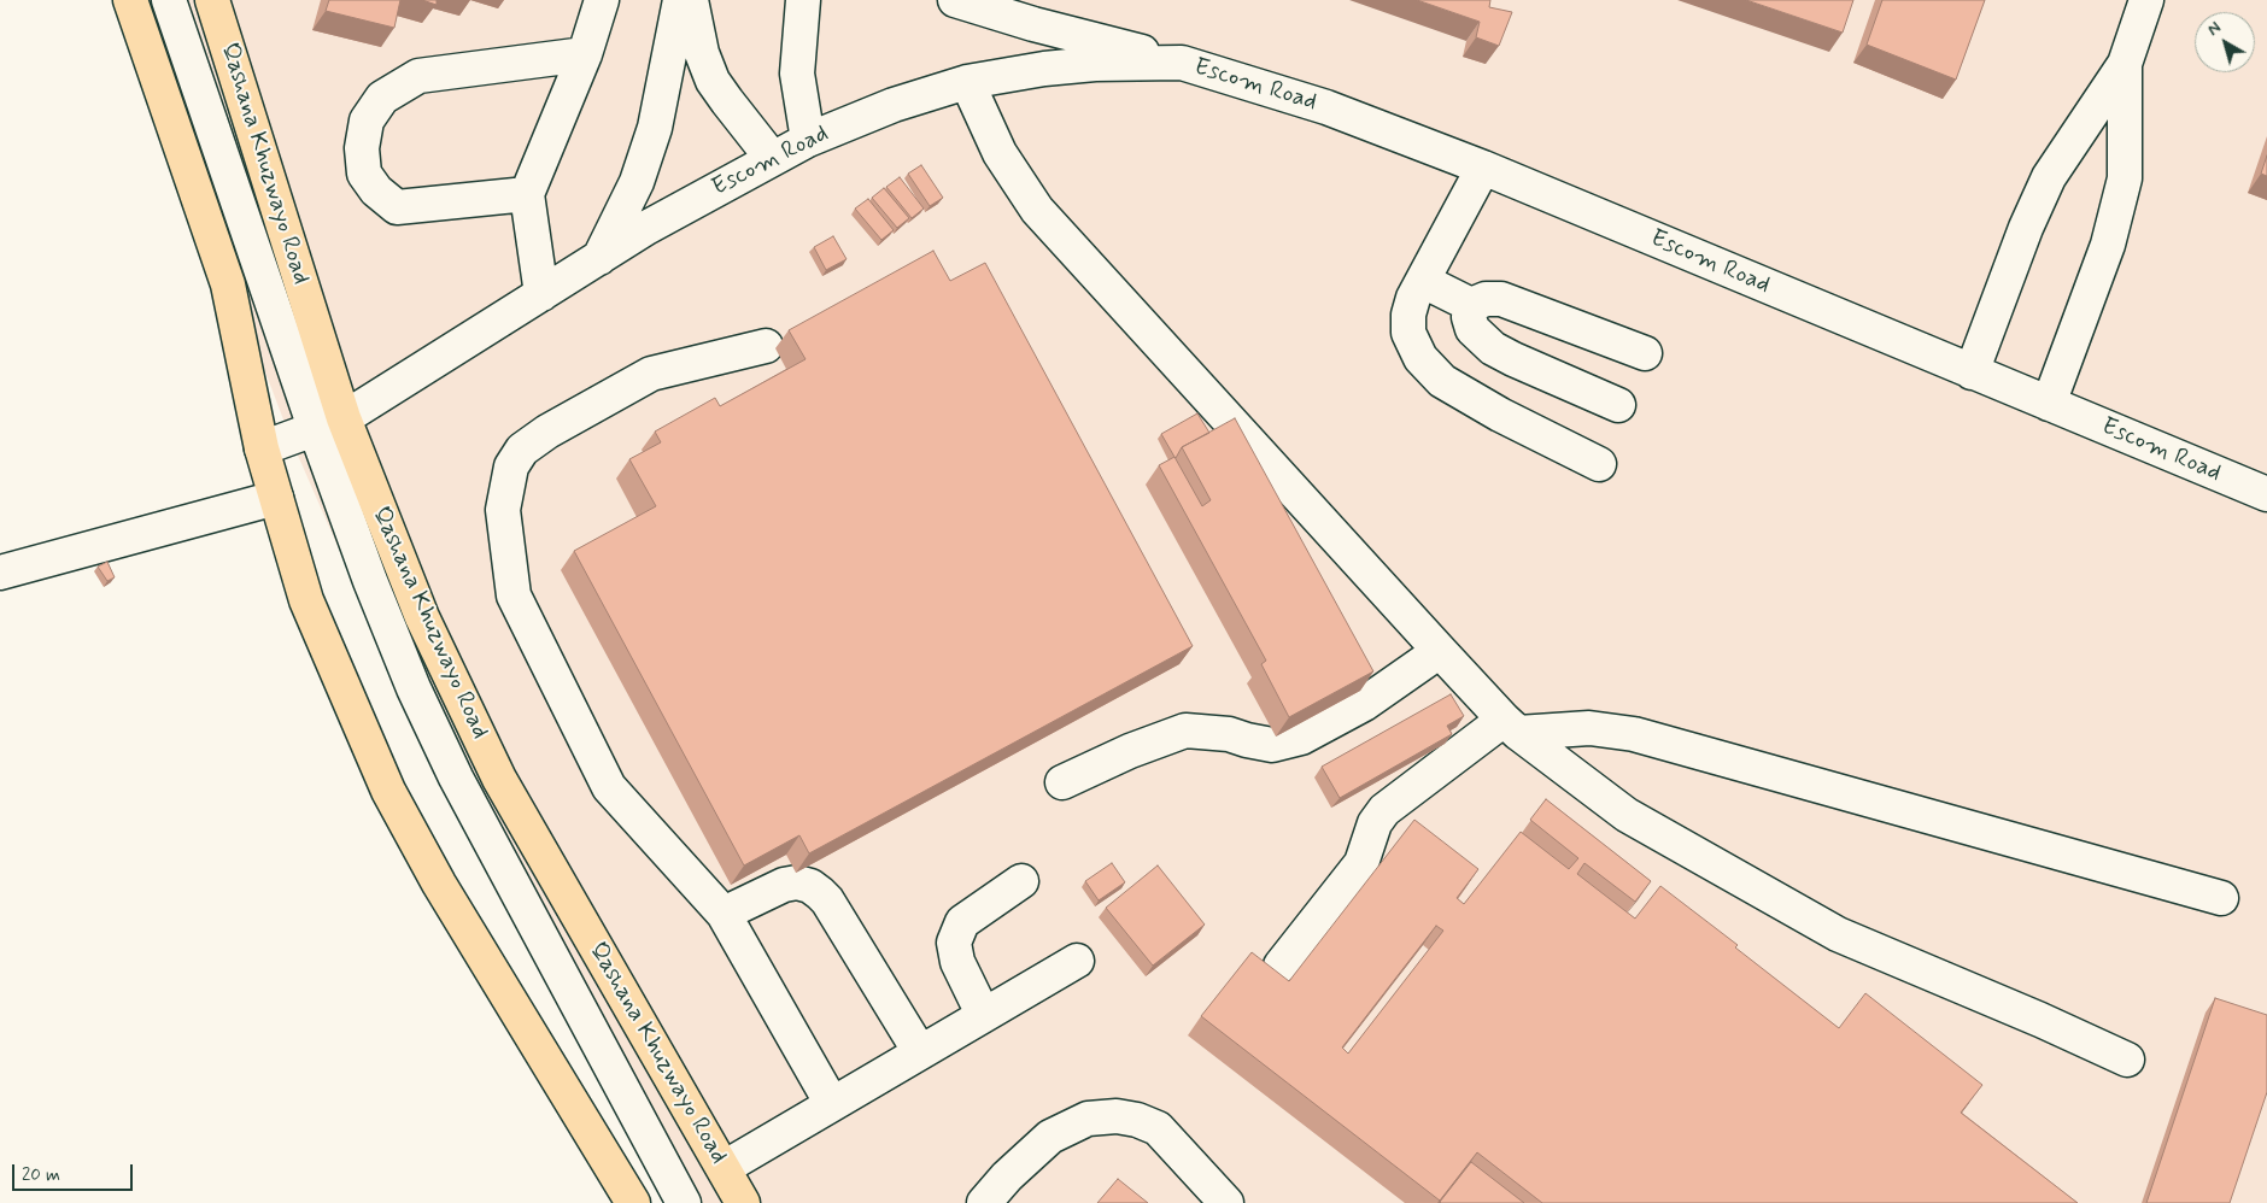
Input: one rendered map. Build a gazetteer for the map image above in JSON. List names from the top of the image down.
{
  "streets": {
    "main road": ["Qashana Khuzwayo Road"],
    "street": ["Escom Road"]
  },
  "crossings": [
    ["Escom Road", "Qashana Khuzwayo Road"]
  ],
  "scale_bar": "20 m",
  "north": "top left"
}
